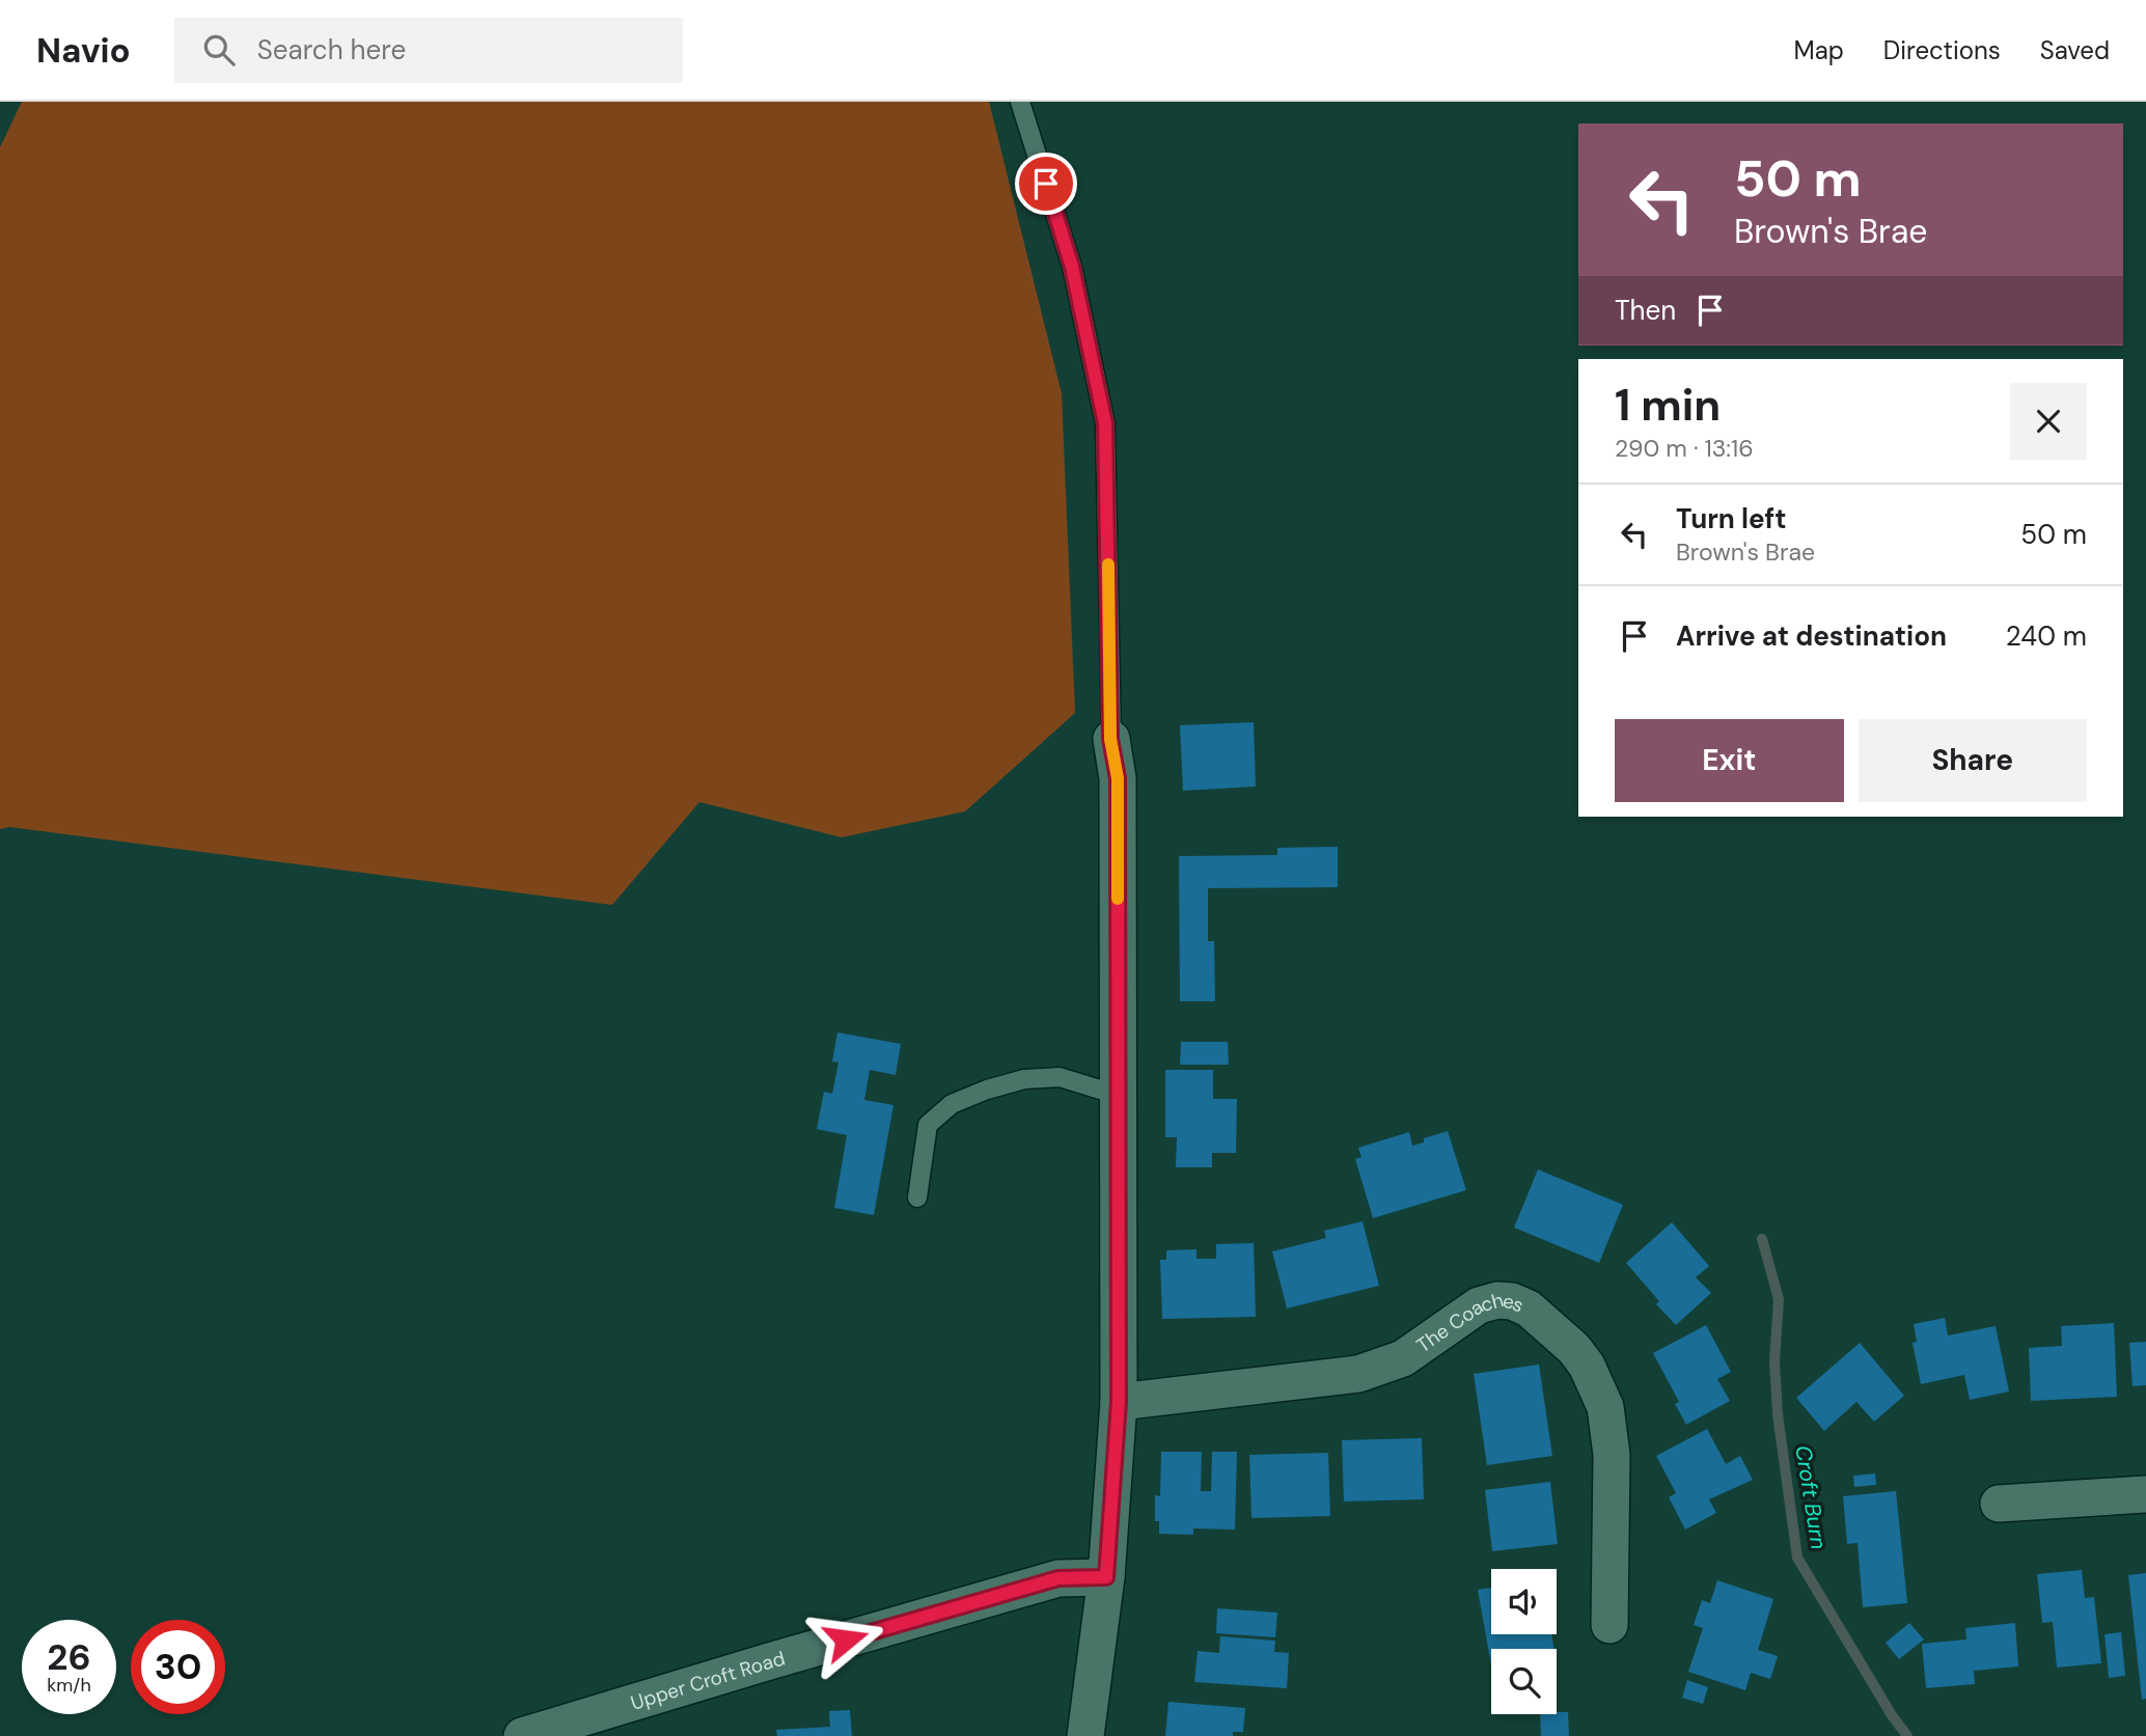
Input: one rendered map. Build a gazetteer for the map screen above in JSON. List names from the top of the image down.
{
  "streets": {
    "street": ["The Coaches", "Upper Croft Road"]
  },
  "water": ["Croft Burn"],
  "page": {
    "header": "Navio",
    "search": "Search here",
    "nav": ["Map", "Directions", "Saved"],
    "turn": ["50 m", "Brown's Brae"],
    "then": "Then",
    "heading": ["1 min", "290 m · 13:16"],
    "list": [
      {
        "name": "Turn left",
        "note": "Brown's Brae",
        "value": "50 m"
      },
      {
        "name": "Arrive at destination",
        "value": "240 m"
      }
    ],
    "buttons": ["Exit", "Share"],
    "speed": "26 km/h",
    "limit": "30"
  }
}
